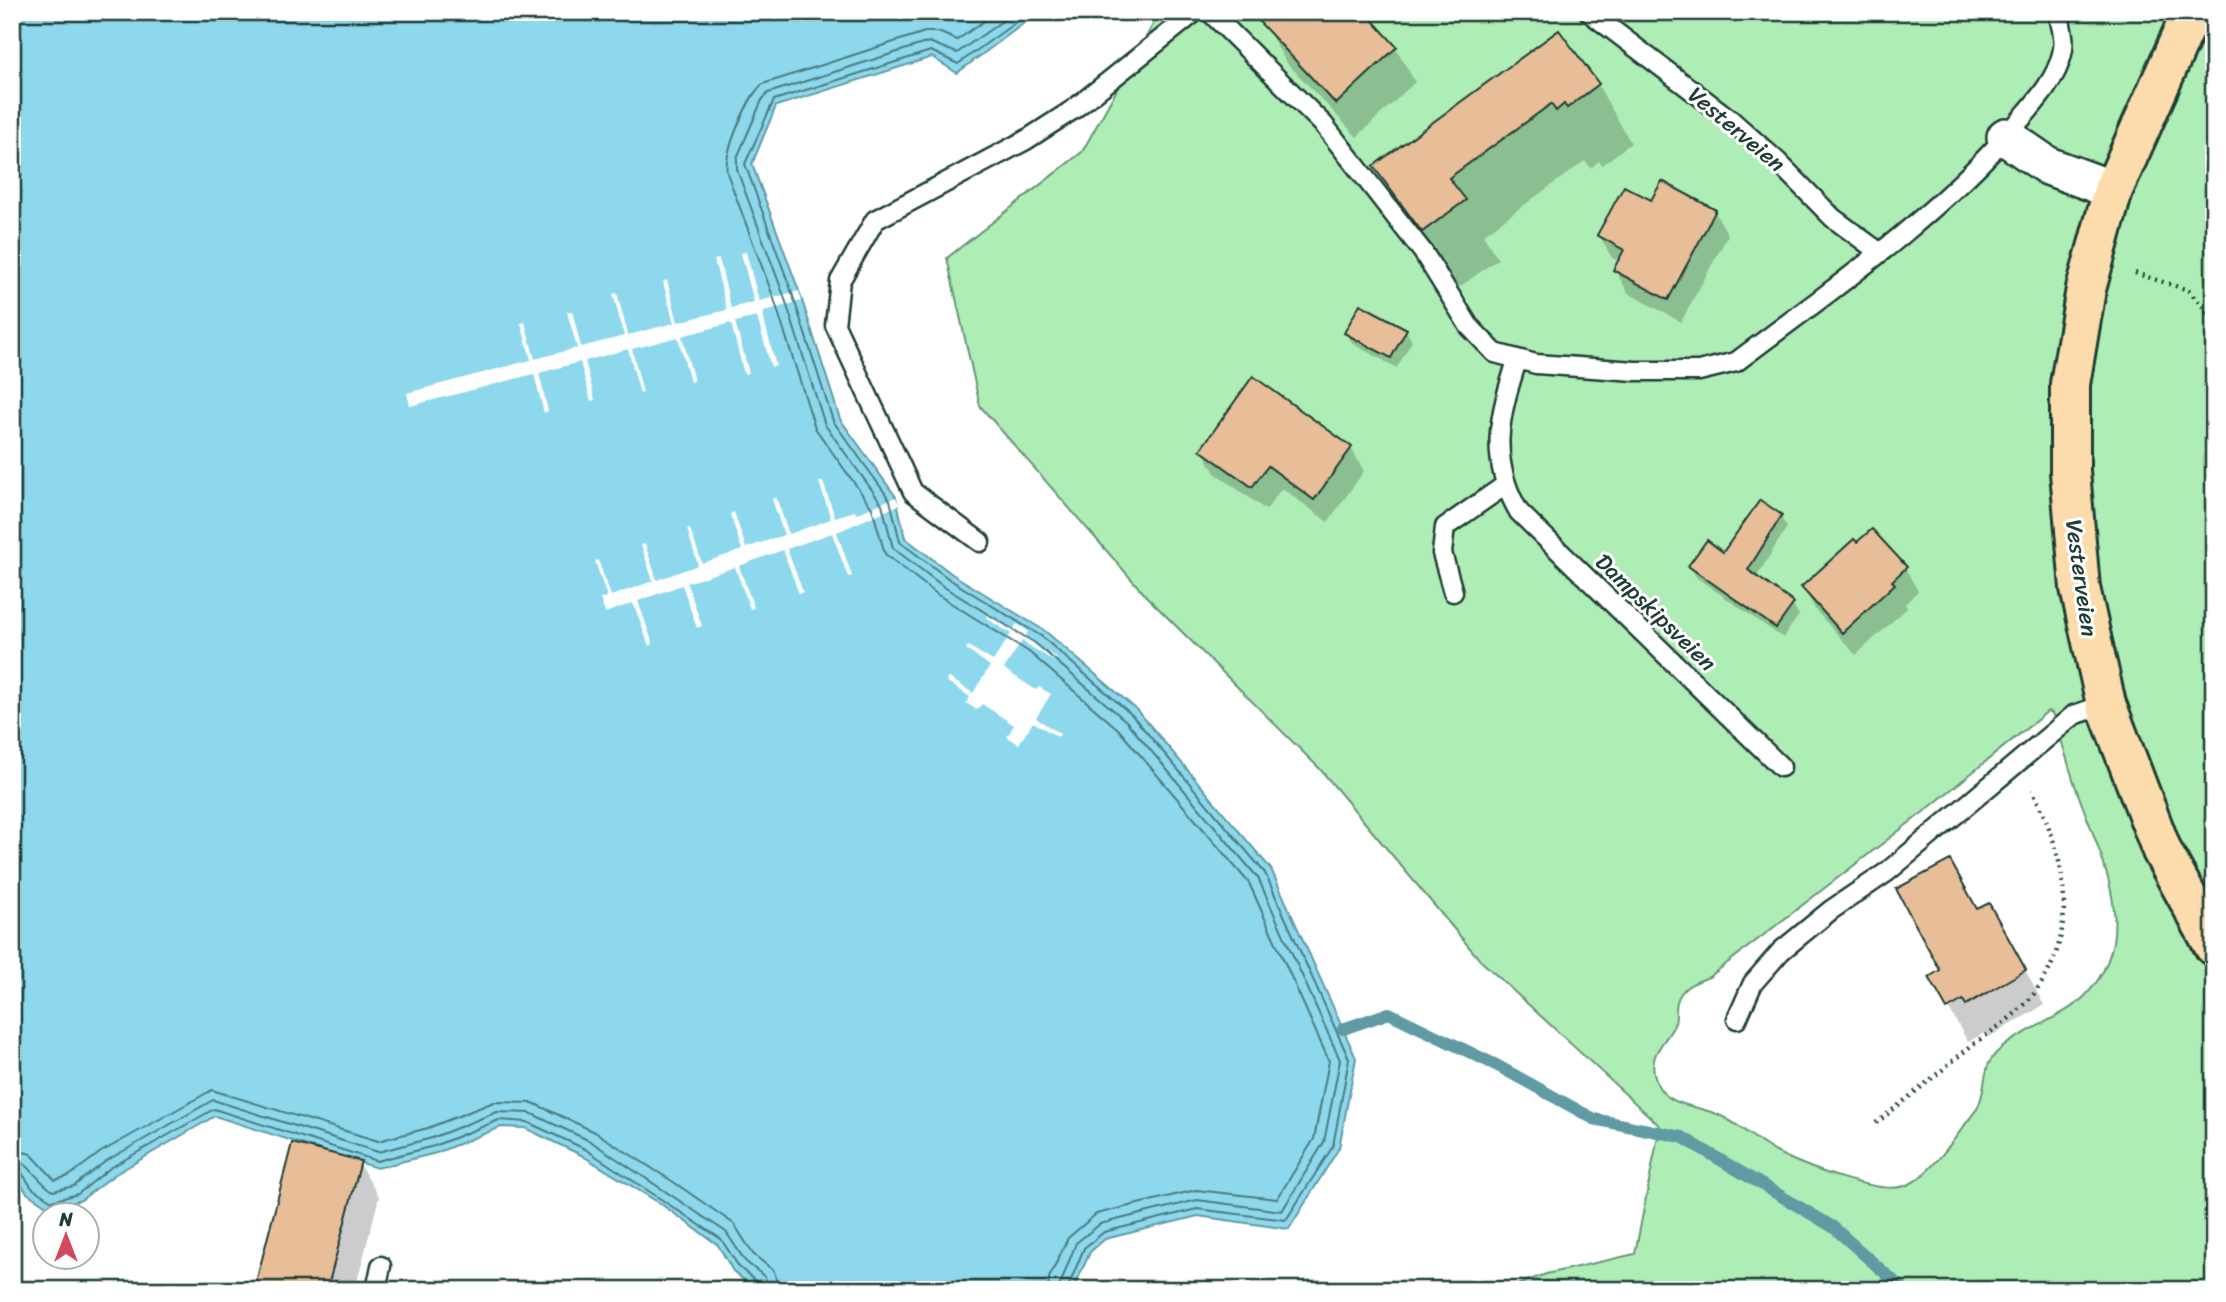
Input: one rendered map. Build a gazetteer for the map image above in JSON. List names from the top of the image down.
{
  "streets": {
    "main road": ["Vesterveien"],
    "lane": ["Dampskipsveien"]
  },
  "north": "top"
}
